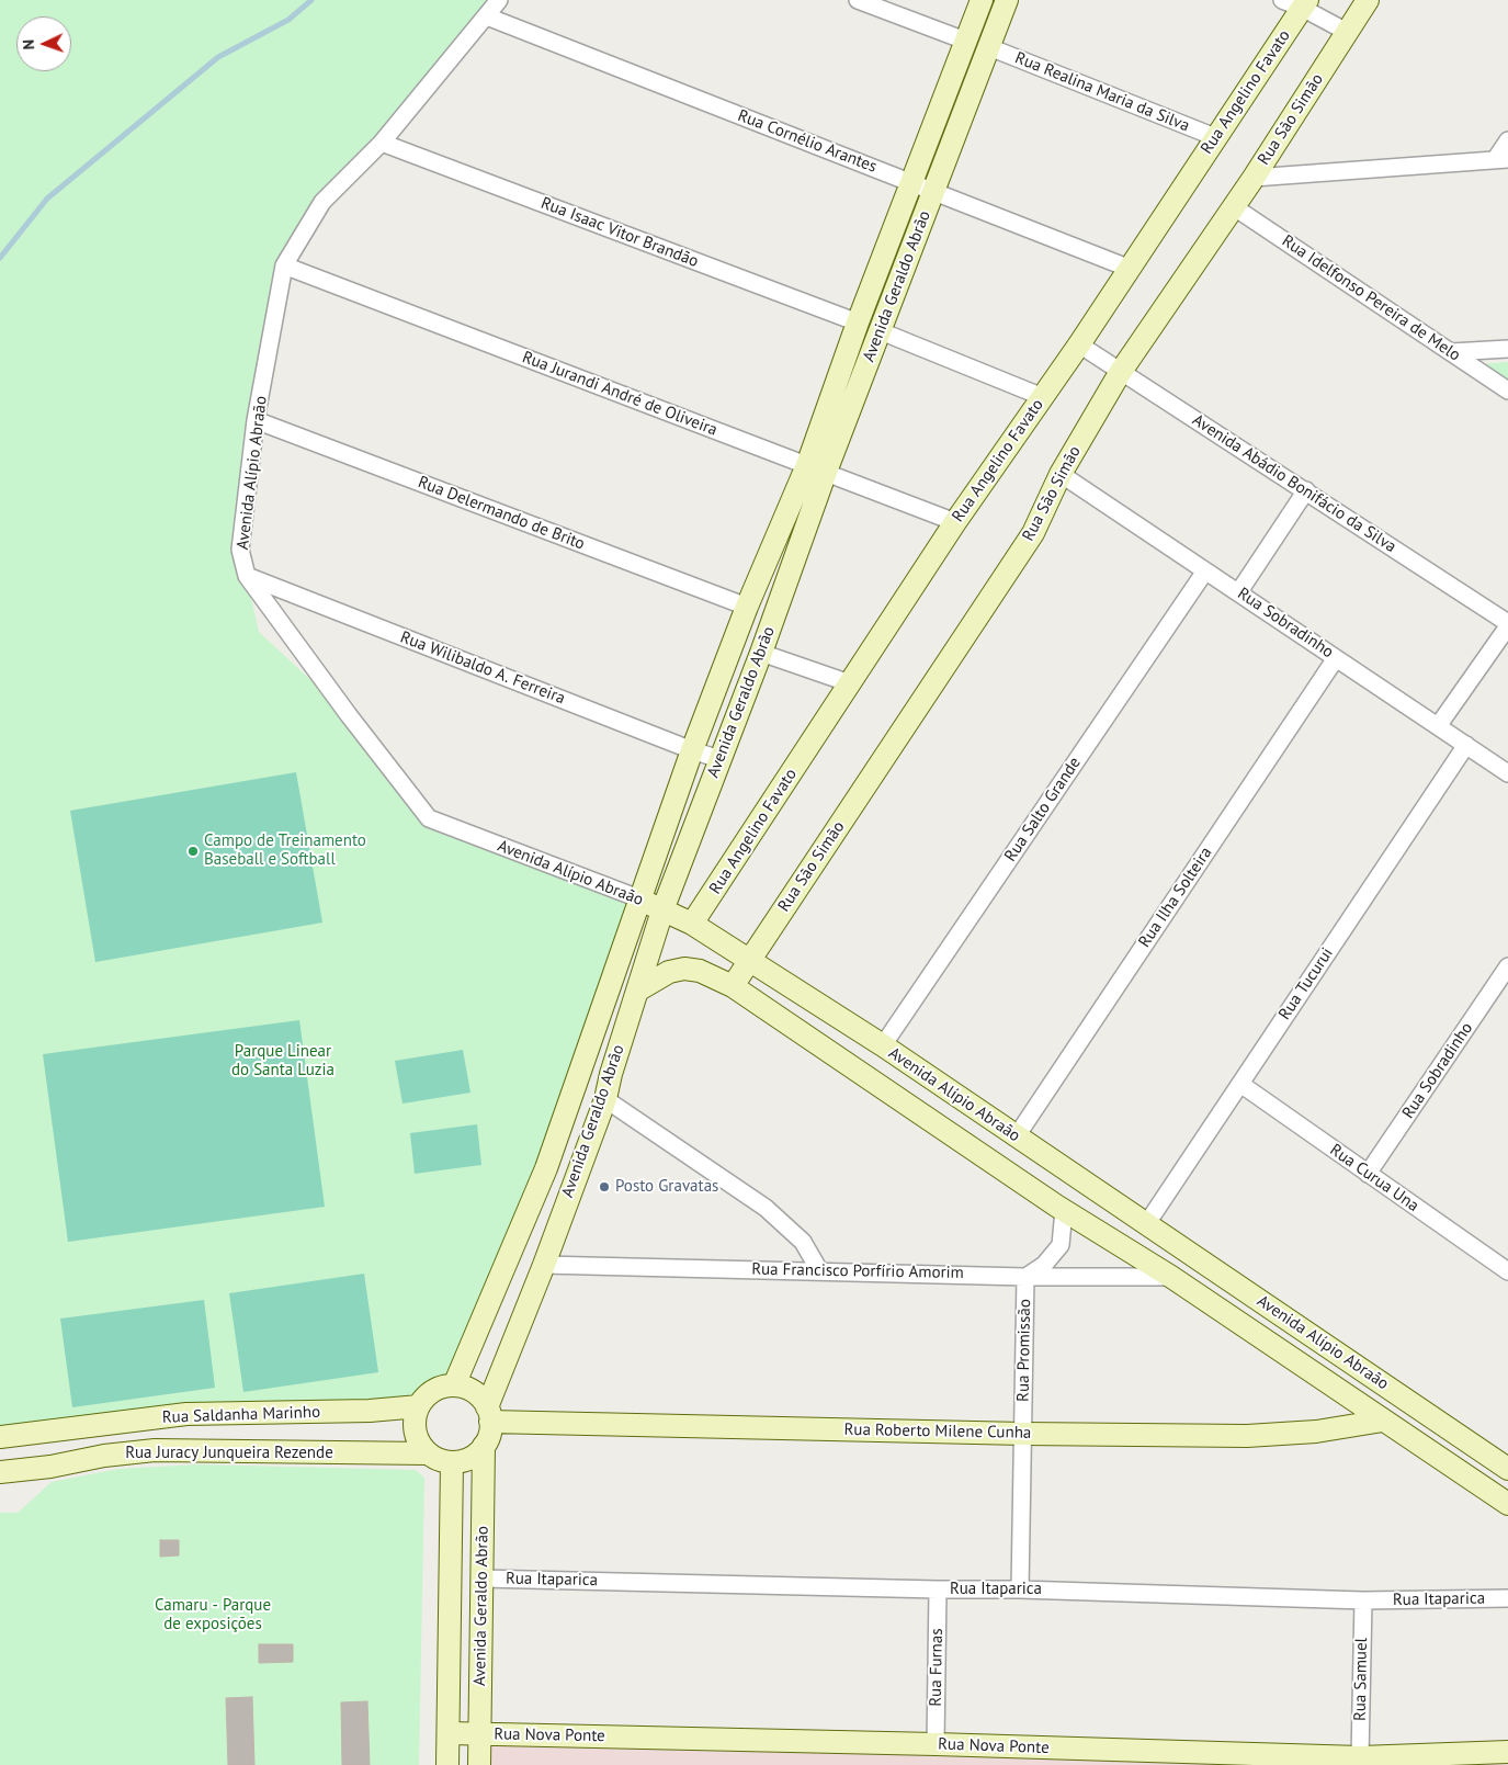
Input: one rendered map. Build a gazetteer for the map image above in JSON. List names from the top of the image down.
{
  "streets": {
    "street": [
      "Rua Realina Maria da Silva",
      "Rua Angelino Favato",
      "Rua São Simão",
      "Rua Cornélio Arantes",
      "Rua Isaac Vitor Brandão",
      "Avenida Geraldo Abrão",
      "Rua Idelfonso Pereira de Melo",
      "Rua Jurandi André de Oliveira",
      "Avenida Alípio Abraão",
      "Avenida Abádio Bonifácio da Silva",
      "Rua Delermando de Brito",
      "Rua Sobradinho",
      "Rua Wilibaldo A. Ferreira",
      "Rua Salto Grande",
      "Rua Ilha Solteira",
      "Rua Tucurui",
      "Rua Curua Una",
      "Rua Francisco Porfírio Amorim",
      "Rua Promissão",
      "Rua Saldanha Marinho",
      "Rua Roberto Milene Cunha",
      "Rua Juracy Junqueira Rezende",
      "Rua Itaparica",
      "Rua Furnas",
      "Rua Samuel",
      "Rua Nova Ponte"
    ]
  },
  "crossings": [
    ["Rua Realina Maria da Silva", "Rua Angelino Favato"],
    ["Rua Realina Maria da Silva", "Avenida Geraldo Abrão"],
    ["Rua Angelino Favato", "Rua Cornélio Arantes"],
    ["Rua Angelino Favato", "Rua Jurandi André de Oliveira"],
    ["Rua Angelino Favato", "Avenida Alípio Abraão"],
    ["Rua Angelino Favato", "Avenida Abádio Bonifácio da Silva"],
    ["Rua São Simão", "Rua Idelfonso Pereira de Melo"],
    ["Rua São Simão", "Avenida Alípio Abraão"],
    ["Rua São Simão", "Avenida Abádio Bonifácio da Silva"],
    ["Rua São Simão", "Rua Sobradinho"],
    ["Rua Cornélio Arantes", "Avenida Geraldo Abrão"],
    ["Rua Cornélio Arantes", "Avenida Alípio Abraão"],
    ["Rua Isaac Vitor Brandão", "Avenida Geraldo Abrão"],
    ["Rua Isaac Vitor Brandão", "Avenida Alípio Abraão"],
    ["Avenida Geraldo Abrão", "Rua Jurandi André de Oliveira"],
    ["Avenida Geraldo Abrão", "Avenida Alípio Abraão"],
    ["Avenida Geraldo Abrão", "Rua Delermando de Brito"],
    ["Avenida Geraldo Abrão", "Rua Wilibaldo A. Ferreira"],
    ["Avenida Geraldo Abrão", "Rua Francisco Porfírio Amorim"],
    ["Avenida Geraldo Abrão", "Rua Saldanha Marinho"],
    ["Avenida Geraldo Abrão", "Rua Roberto Milene Cunha"],
    ["Avenida Geraldo Abrão", "Rua Juracy Junqueira Rezende"],
    ["Avenida Geraldo Abrão", "Rua Itaparica"],
    ["Avenida Geraldo Abrão", "Rua Nova Ponte"],
    ["Rua Jurandi André de Oliveira", "Avenida Alípio Abraão"],
    ["Avenida Alípio Abraão", "Rua Delermando de Brito"],
    ["Avenida Alípio Abraão", "Rua Wilibaldo A. Ferreira"],
    ["Avenida Alípio Abraão", "Rua Salto Grande"],
    ["Avenida Alípio Abraão", "Rua Ilha Solteira"],
    ["Avenida Alípio Abraão", "Rua Tucurui"],
    ["Avenida Alípio Abraão", "Rua Francisco Porfírio Amorim"],
    ["Avenida Alípio Abraão", "Rua Roberto Milene Cunha"],
    ["Rua Sobradinho", "Rua Salto Grande"],
    ["Rua Sobradinho", "Rua Ilha Solteira"],
    ["Rua Sobradinho", "Rua Tucurui"],
    ["Rua Sobradinho", "Rua Curua Una"],
    ["Rua Tucurui", "Rua Curua Una"],
    ["Rua Francisco Porfírio Amorim", "Rua Promissão"],
    ["Rua Promissão", "Rua Roberto Milene Cunha"],
    ["Rua Promissão", "Rua Itaparica"],
    ["Rua Saldanha Marinho", "Rua Roberto Milene Cunha"],
    ["Rua Saldanha Marinho", "Rua Juracy Junqueira Rezende"],
    ["Rua Roberto Milene Cunha", "Rua Juracy Junqueira Rezende"],
    ["Rua Itaparica", "Rua Furnas"],
    ["Rua Itaparica", "Rua Samuel"],
    ["Rua Furnas", "Rua Nova Ponte"],
    ["Rua Samuel", "Rua Nova Ponte"]
  ],
  "parks": ["Parque Linear do Santa Luzia", "Camaru - Parque de exposições"],
  "places": ["Campo de Treinamento Baseball e Softball", "Posto Gravatas"],
  "north": "left"
}
